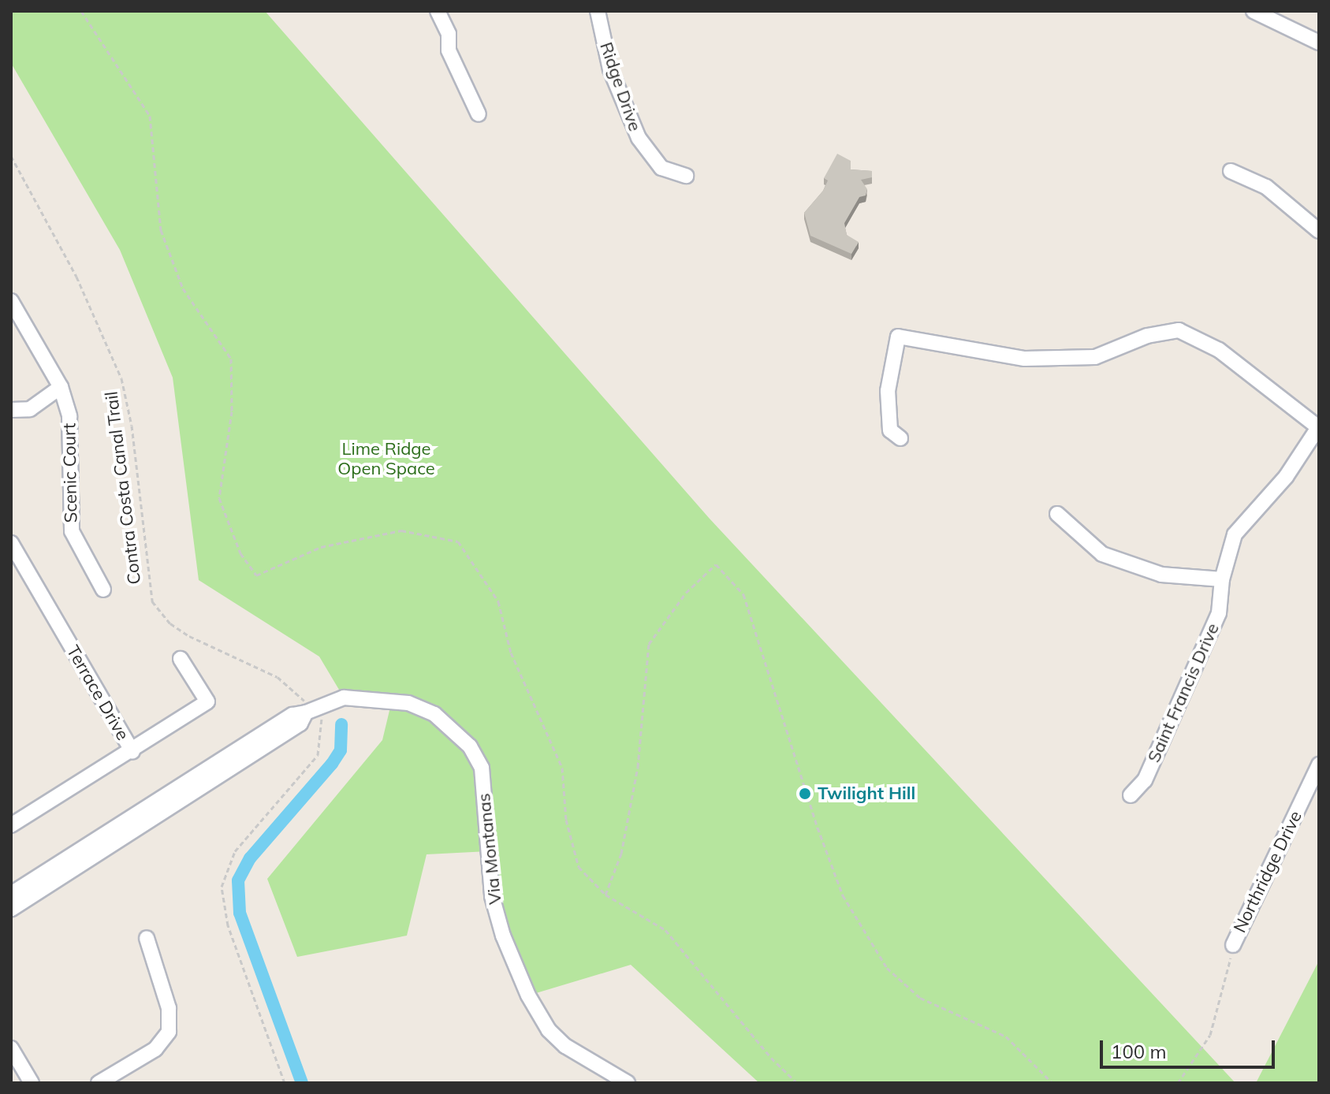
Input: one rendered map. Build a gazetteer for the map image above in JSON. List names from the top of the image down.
{
  "streets": {
    "street": [
      "Ridge Drive",
      "Scenic Court",
      "Terrace Drive",
      "Saint Francis Drive",
      "Via Montanas",
      "Northridge Drive"
    ],
    "path": ["Contra Costa Canal Trail"]
  },
  "crossings": [
    ["Contra Costa Canal Trail", "Via Montanas"]
  ],
  "parks": ["Lime Ridge Open Space"],
  "places": ["Twilight Hill"],
  "scale_bar": "100 m"
}
